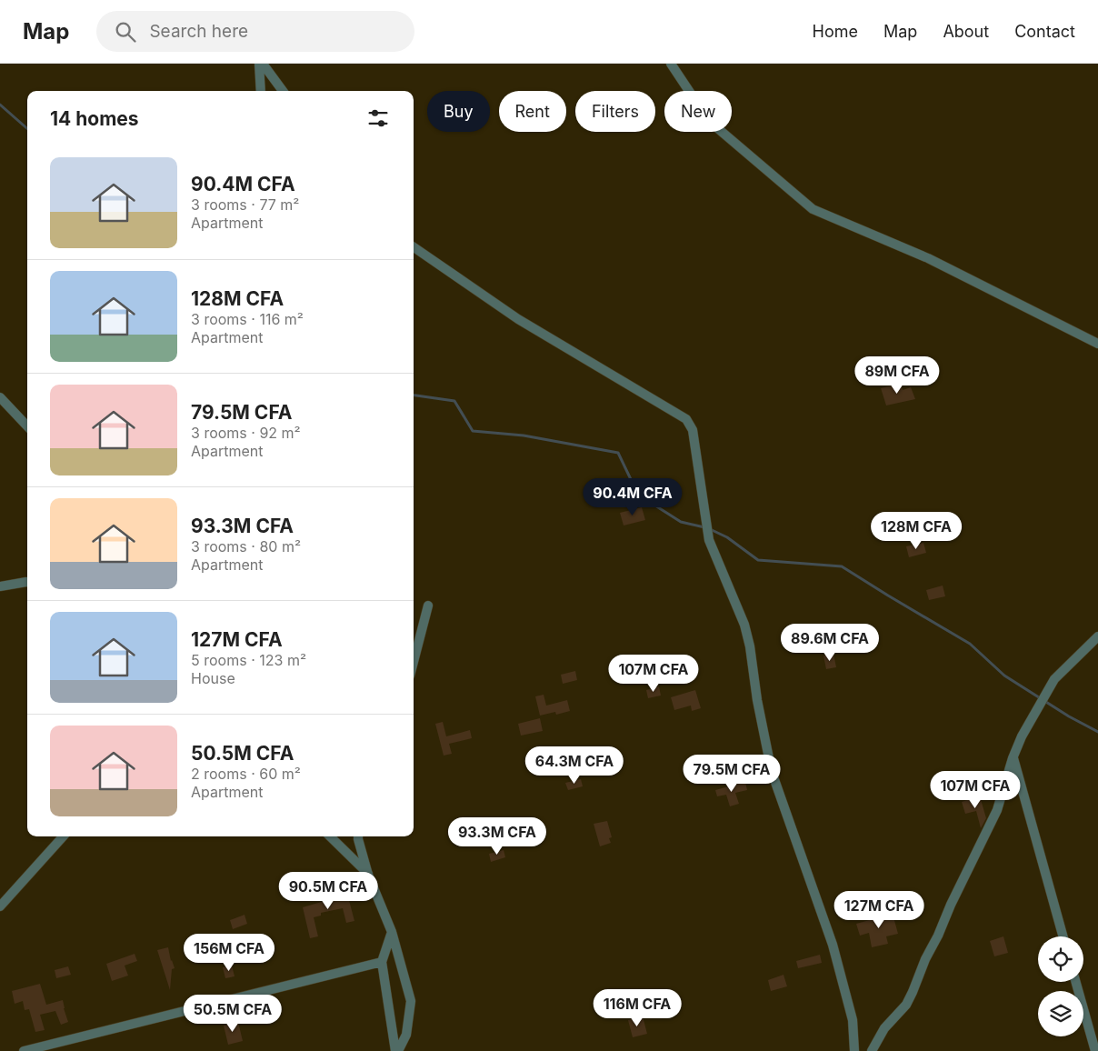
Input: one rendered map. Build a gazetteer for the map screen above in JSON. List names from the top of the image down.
{
  "page": {
    "header": "Map",
    "search": "Search here",
    "nav": [
      "Home",
      "Map",
      "About",
      "Contact"
    ],
    "chip": [
      "Buy",
      "Rent",
      "Filters",
      "New"
    ],
    "heading": "14 homes",
    "list": [
      {
        "name": "90.4M CFA",
        "note": "3 rooms · 77 m² · Apartment"
      },
      {
        "name": "128M CFA",
        "note": "3 rooms · 116 m² · Apartment"
      },
      {
        "name": "79.5M CFA",
        "note": "3 rooms · 92 m² · Apartment"
      },
      {
        "name": "93.3M CFA",
        "note": "3 rooms · 80 m² · Apartment"
      },
      {
        "name": "127M CFA",
        "note": "5 rooms · 123 m² · House"
      },
      {
        "name": "50.5M CFA",
        "note": "2 rooms · 60 m² · Apartment"
      }
    ],
    "price": [
      "89M CFA",
      "90.4M CFA",
      "128M CFA",
      "89.6M CFA",
      "107M CFA",
      "64.3M CFA",
      "79.5M CFA",
      "107M CFA",
      "93.3M CFA",
      "90.5M CFA",
      "127M CFA",
      "156M CFA",
      "116M CFA",
      "50.5M CFA"
    ]
  }
}
